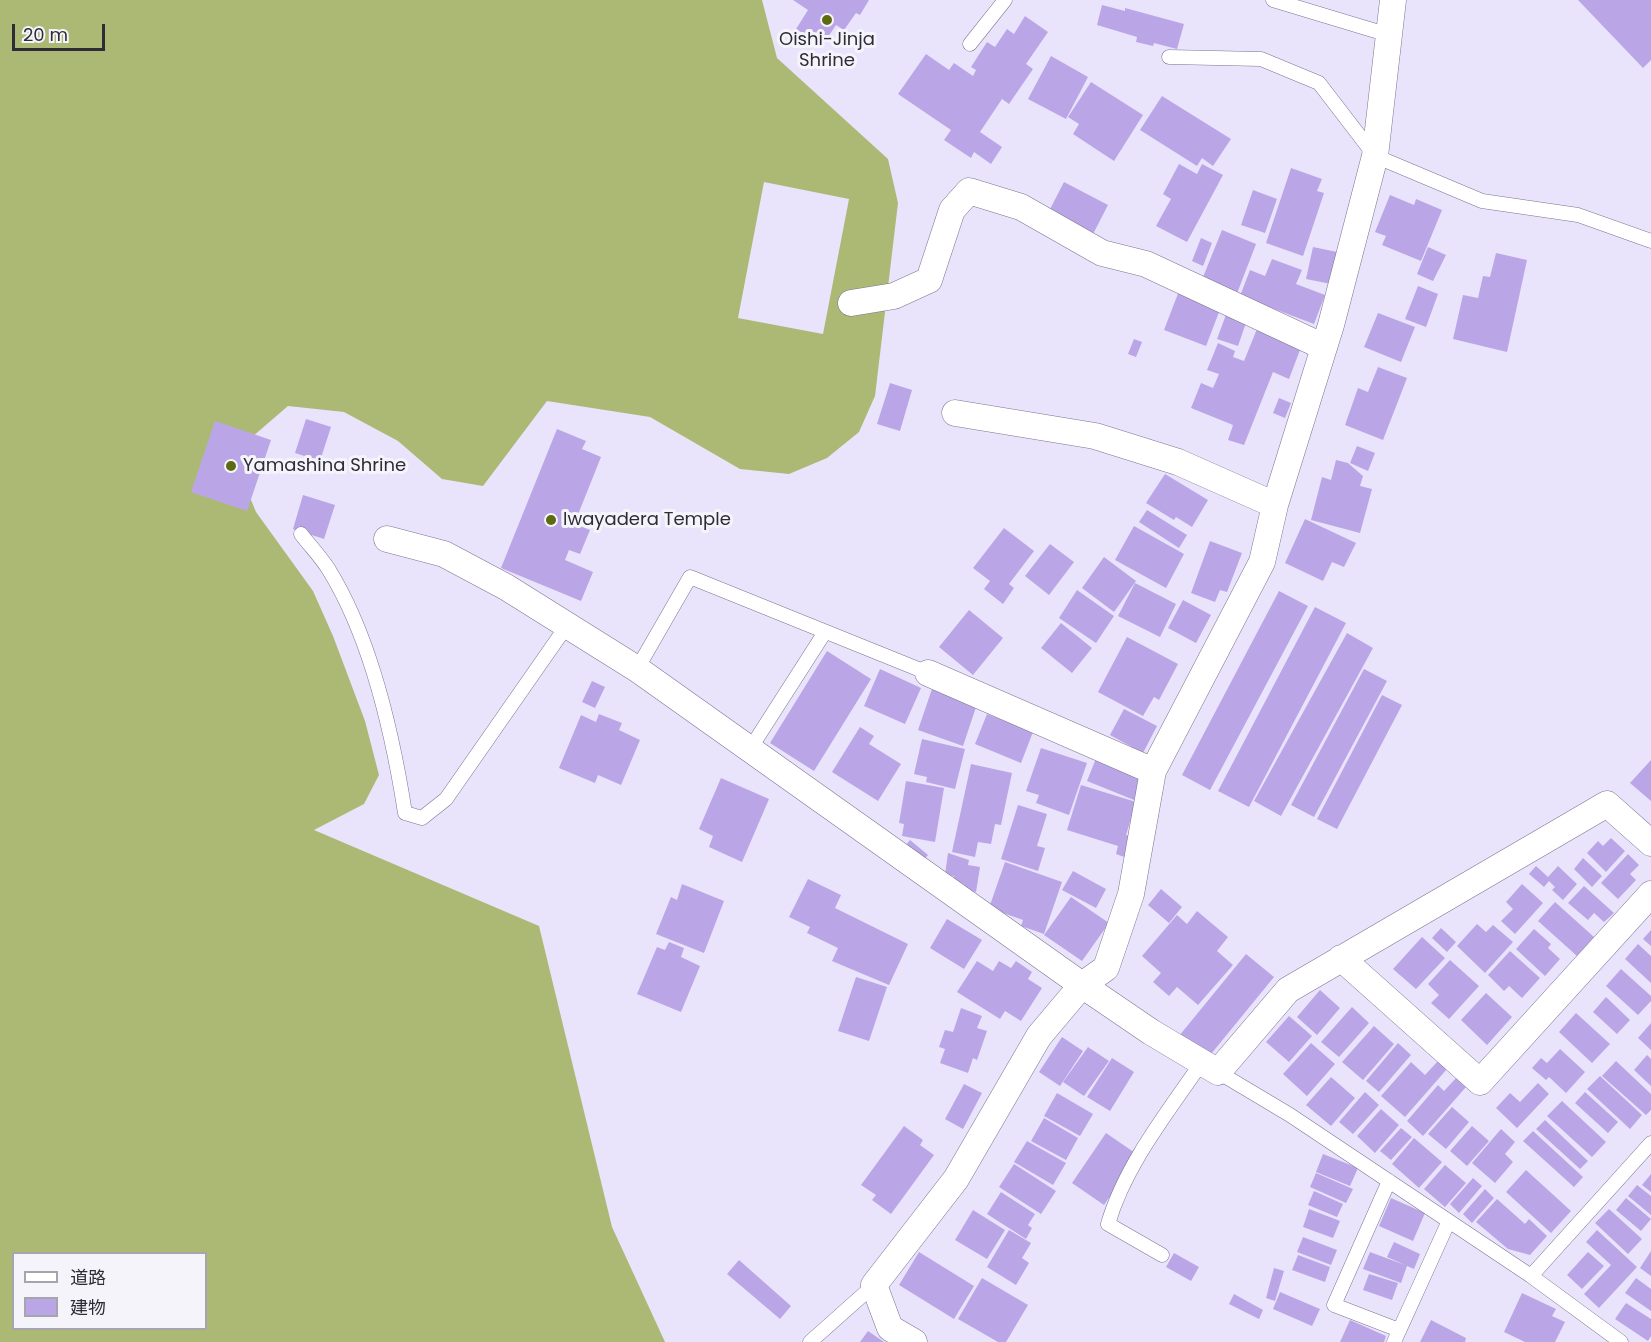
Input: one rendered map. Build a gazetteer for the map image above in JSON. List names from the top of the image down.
{
  "places": ["Oishi-Jinja Shrine", "Yamashina Shrine", "Iwayadera Temple"],
  "legend": ["道路", "建物"],
  "scale_bar": "20 m"
}
